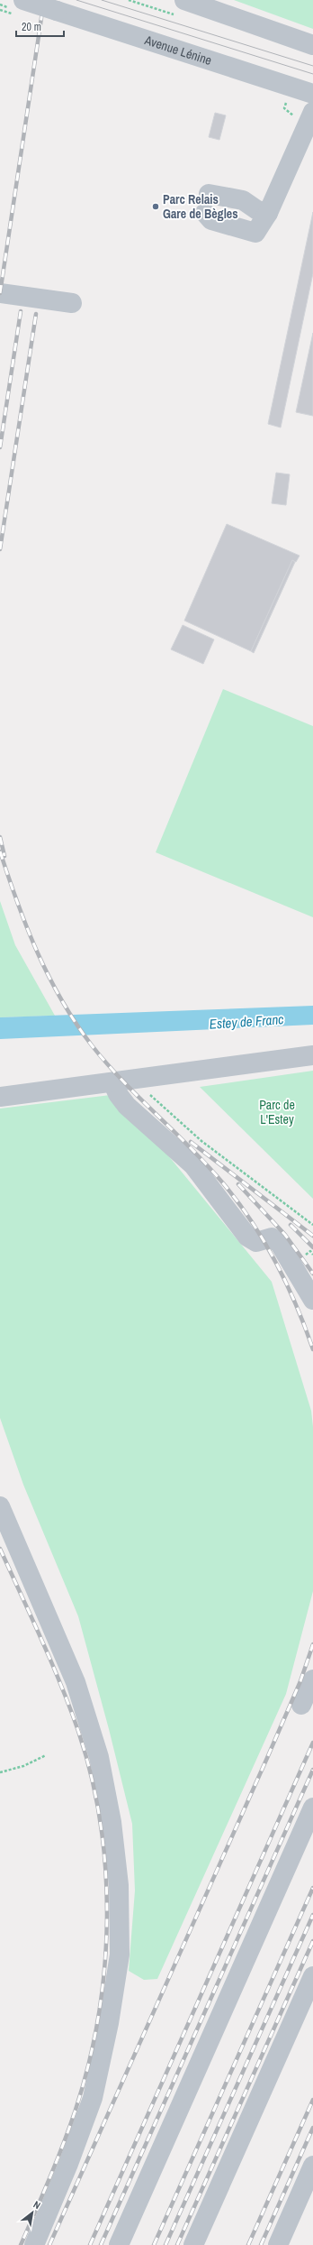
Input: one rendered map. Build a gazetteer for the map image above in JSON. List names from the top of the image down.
{
  "streets": {
    "street": ["Avenue Lénine"]
  },
  "water": ["Estey de Franc"],
  "parks": ["Parc de L'Estey"],
  "places": ["Parc Relais Gare de Bègles"],
  "scale_bar": "20 m",
  "north": "top right"
}
